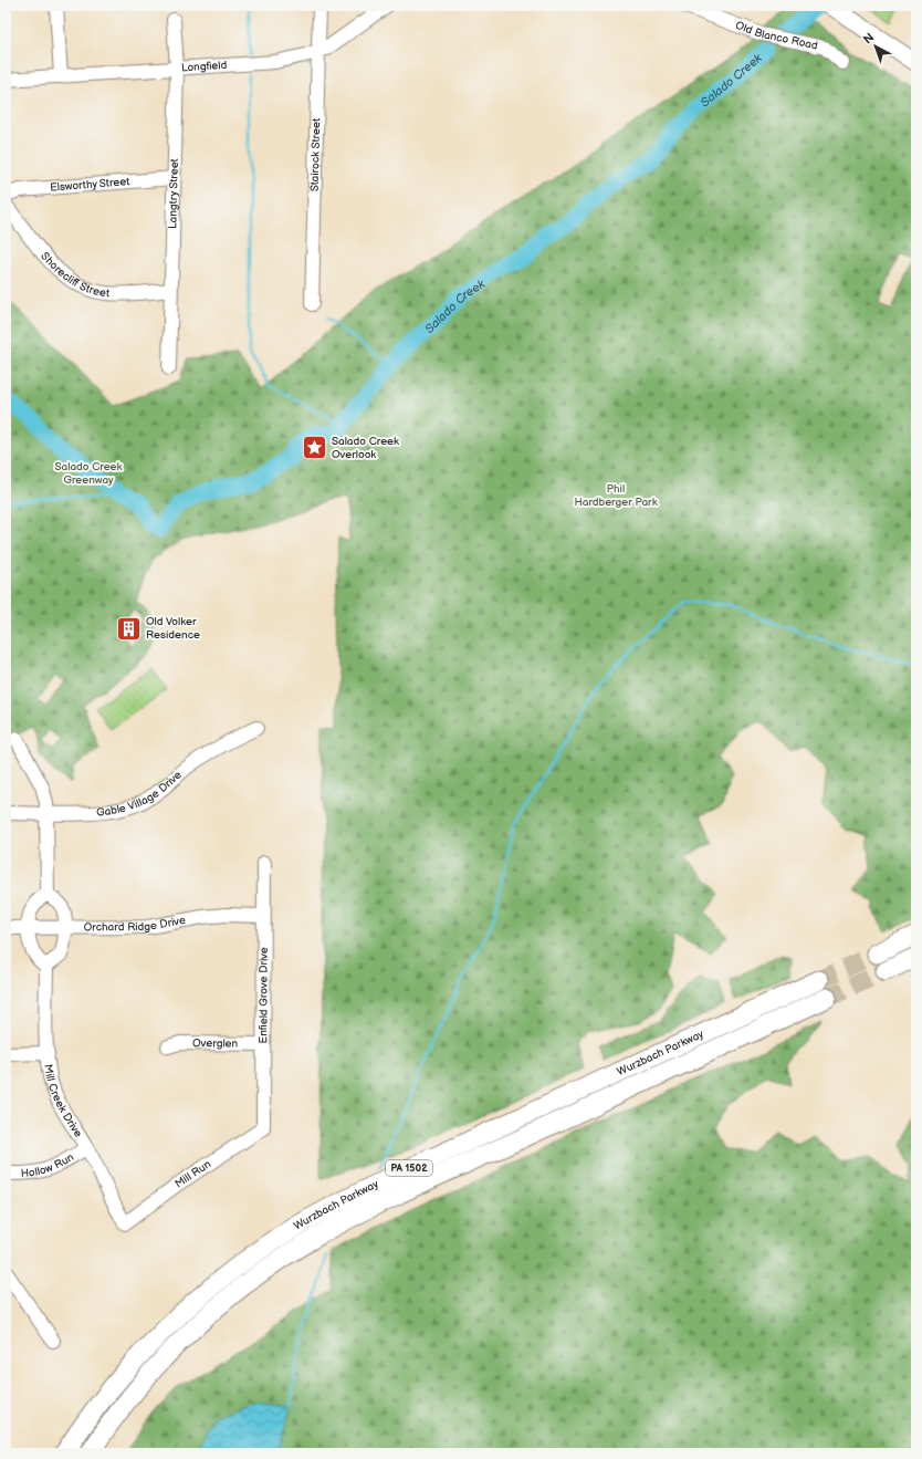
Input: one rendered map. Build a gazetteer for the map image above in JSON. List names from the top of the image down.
{
  "streets": {
    "highway": ["Wurzbach Parkway", "PA 1502"],
    "street": [
      "Old Blanco Road",
      "Longfield",
      "Stairock Street",
      "Elsworthy Street",
      "Langtry Street",
      "Shorecliff Street",
      "Gable Village Drive",
      "Orchard Ridge Drive",
      "Enfield Grove Drive",
      "Overglen",
      "Mill Creek Drive",
      "Hollow Run",
      "Mill Run"
    ]
  },
  "crossings": [
    ["Longfield", "Stairock Street"],
    ["Longfield", "Langtry Street"],
    ["Elsworthy Street", "Langtry Street"],
    ["Langtry Street", "Shorecliff Street"],
    ["Orchard Ridge Drive", "Enfield Grove Drive"],
    ["Enfield Grove Drive", "Overglen"],
    ["Enfield Grove Drive", "Mill Run"],
    ["Mill Creek Drive", "Hollow Run"],
    ["Mill Creek Drive", "Mill Run"]
  ],
  "water": ["Salado Creek"],
  "parks": ["Salado Creek Greenway", "Phil Hardberger Park"],
  "places": {
    "place": ["Salado Creek Overlook"],
    "building": ["Old Volker Residence"]
  },
  "north": "top left"
}
